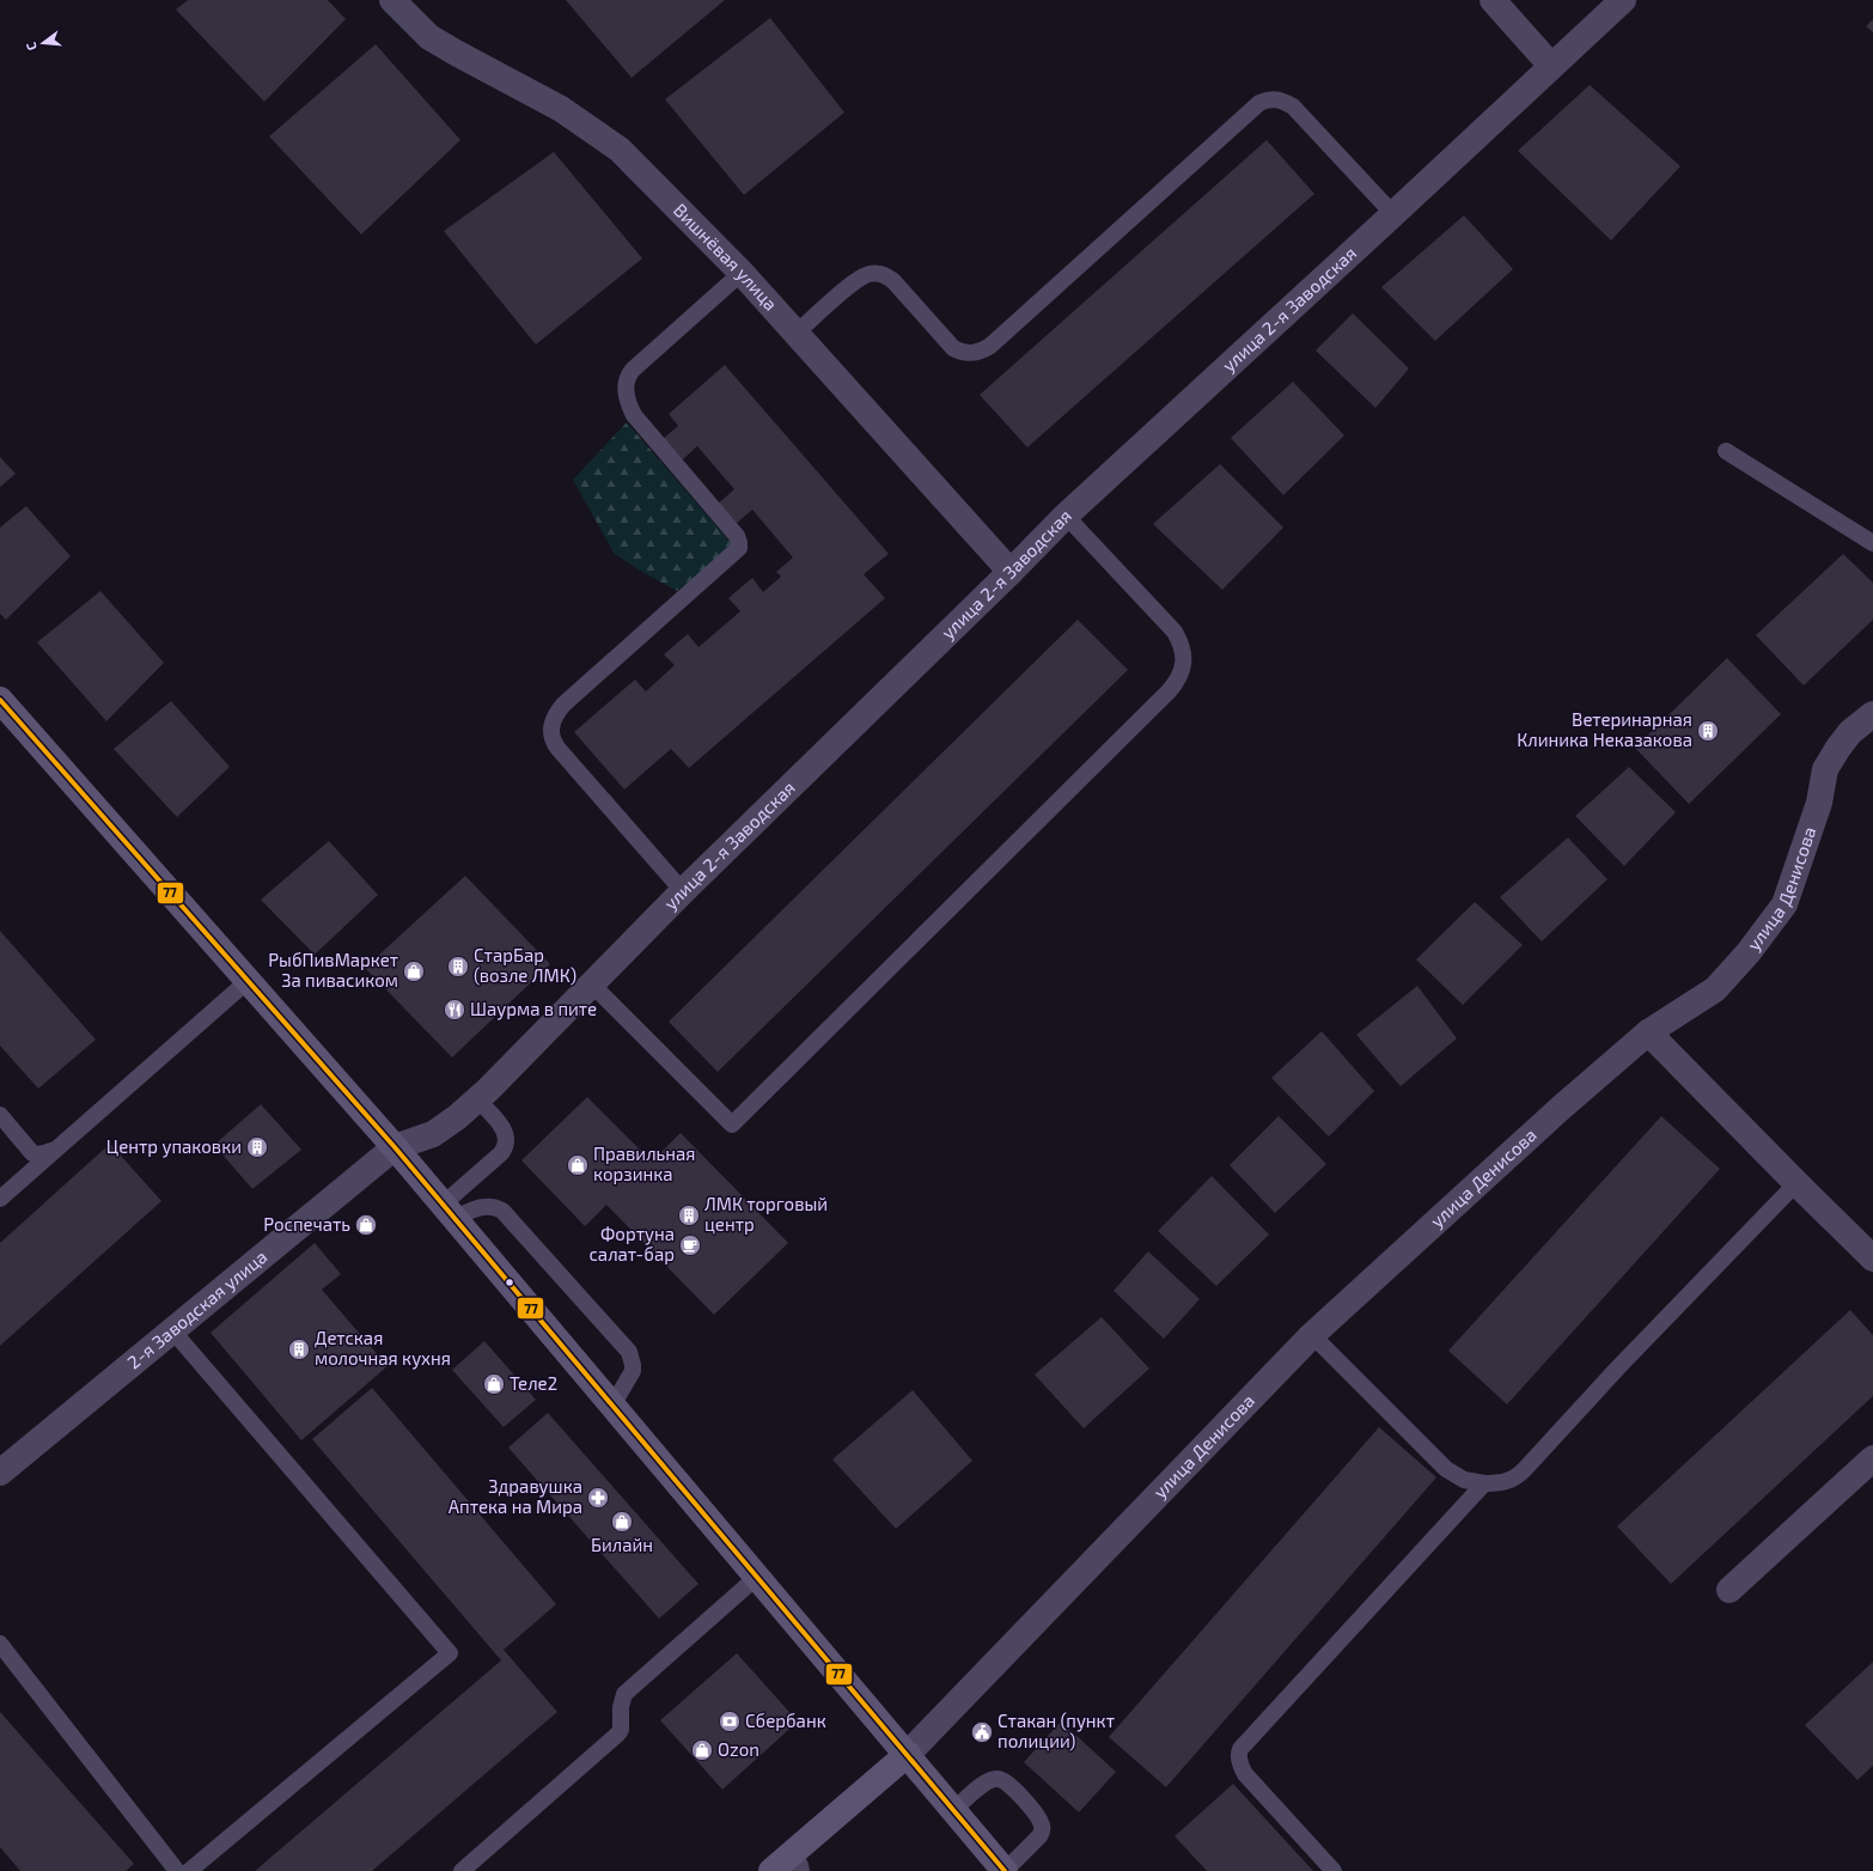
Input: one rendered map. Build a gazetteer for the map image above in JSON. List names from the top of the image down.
{
  "streets": {
    "street": [
      "Вишнёвая улица",
      "улица 2-я Заводская",
      "улица Денисова",
      "2-я Заводская улица"
    ]
  },
  "crossings": [
    ["Вишнёвая улица", "улица 2-я Заводская"],
    ["улица 2-я Заводская", "2-я Заводская улица"]
  ],
  "places": {
    "building": [
      "Ветеринарная Клиника Неказакова",
      "СтарБар (возле ЛМК)",
      "Центр упаковки",
      "ЛМК торговый центр",
      "Детская молочная кухня"
    ],
    "shop": [
      "РыбПивМаркет За пивасиком",
      "Правильная корзинка",
      "Роспечать",
      "Теле2",
      "Билайн",
      "Ozon"
    ],
    "restaurant": ["Шаурма в пите"],
    "cafe": ["Фортуна салат-бар"],
    "pharmacy": ["Здравушка Аптека на Мира"],
    "bank": ["Сбербанк"],
    "public building": ["Стакан (пункт полиции)"]
  },
  "lines": ["transit line 77"],
  "north": "left"
}
